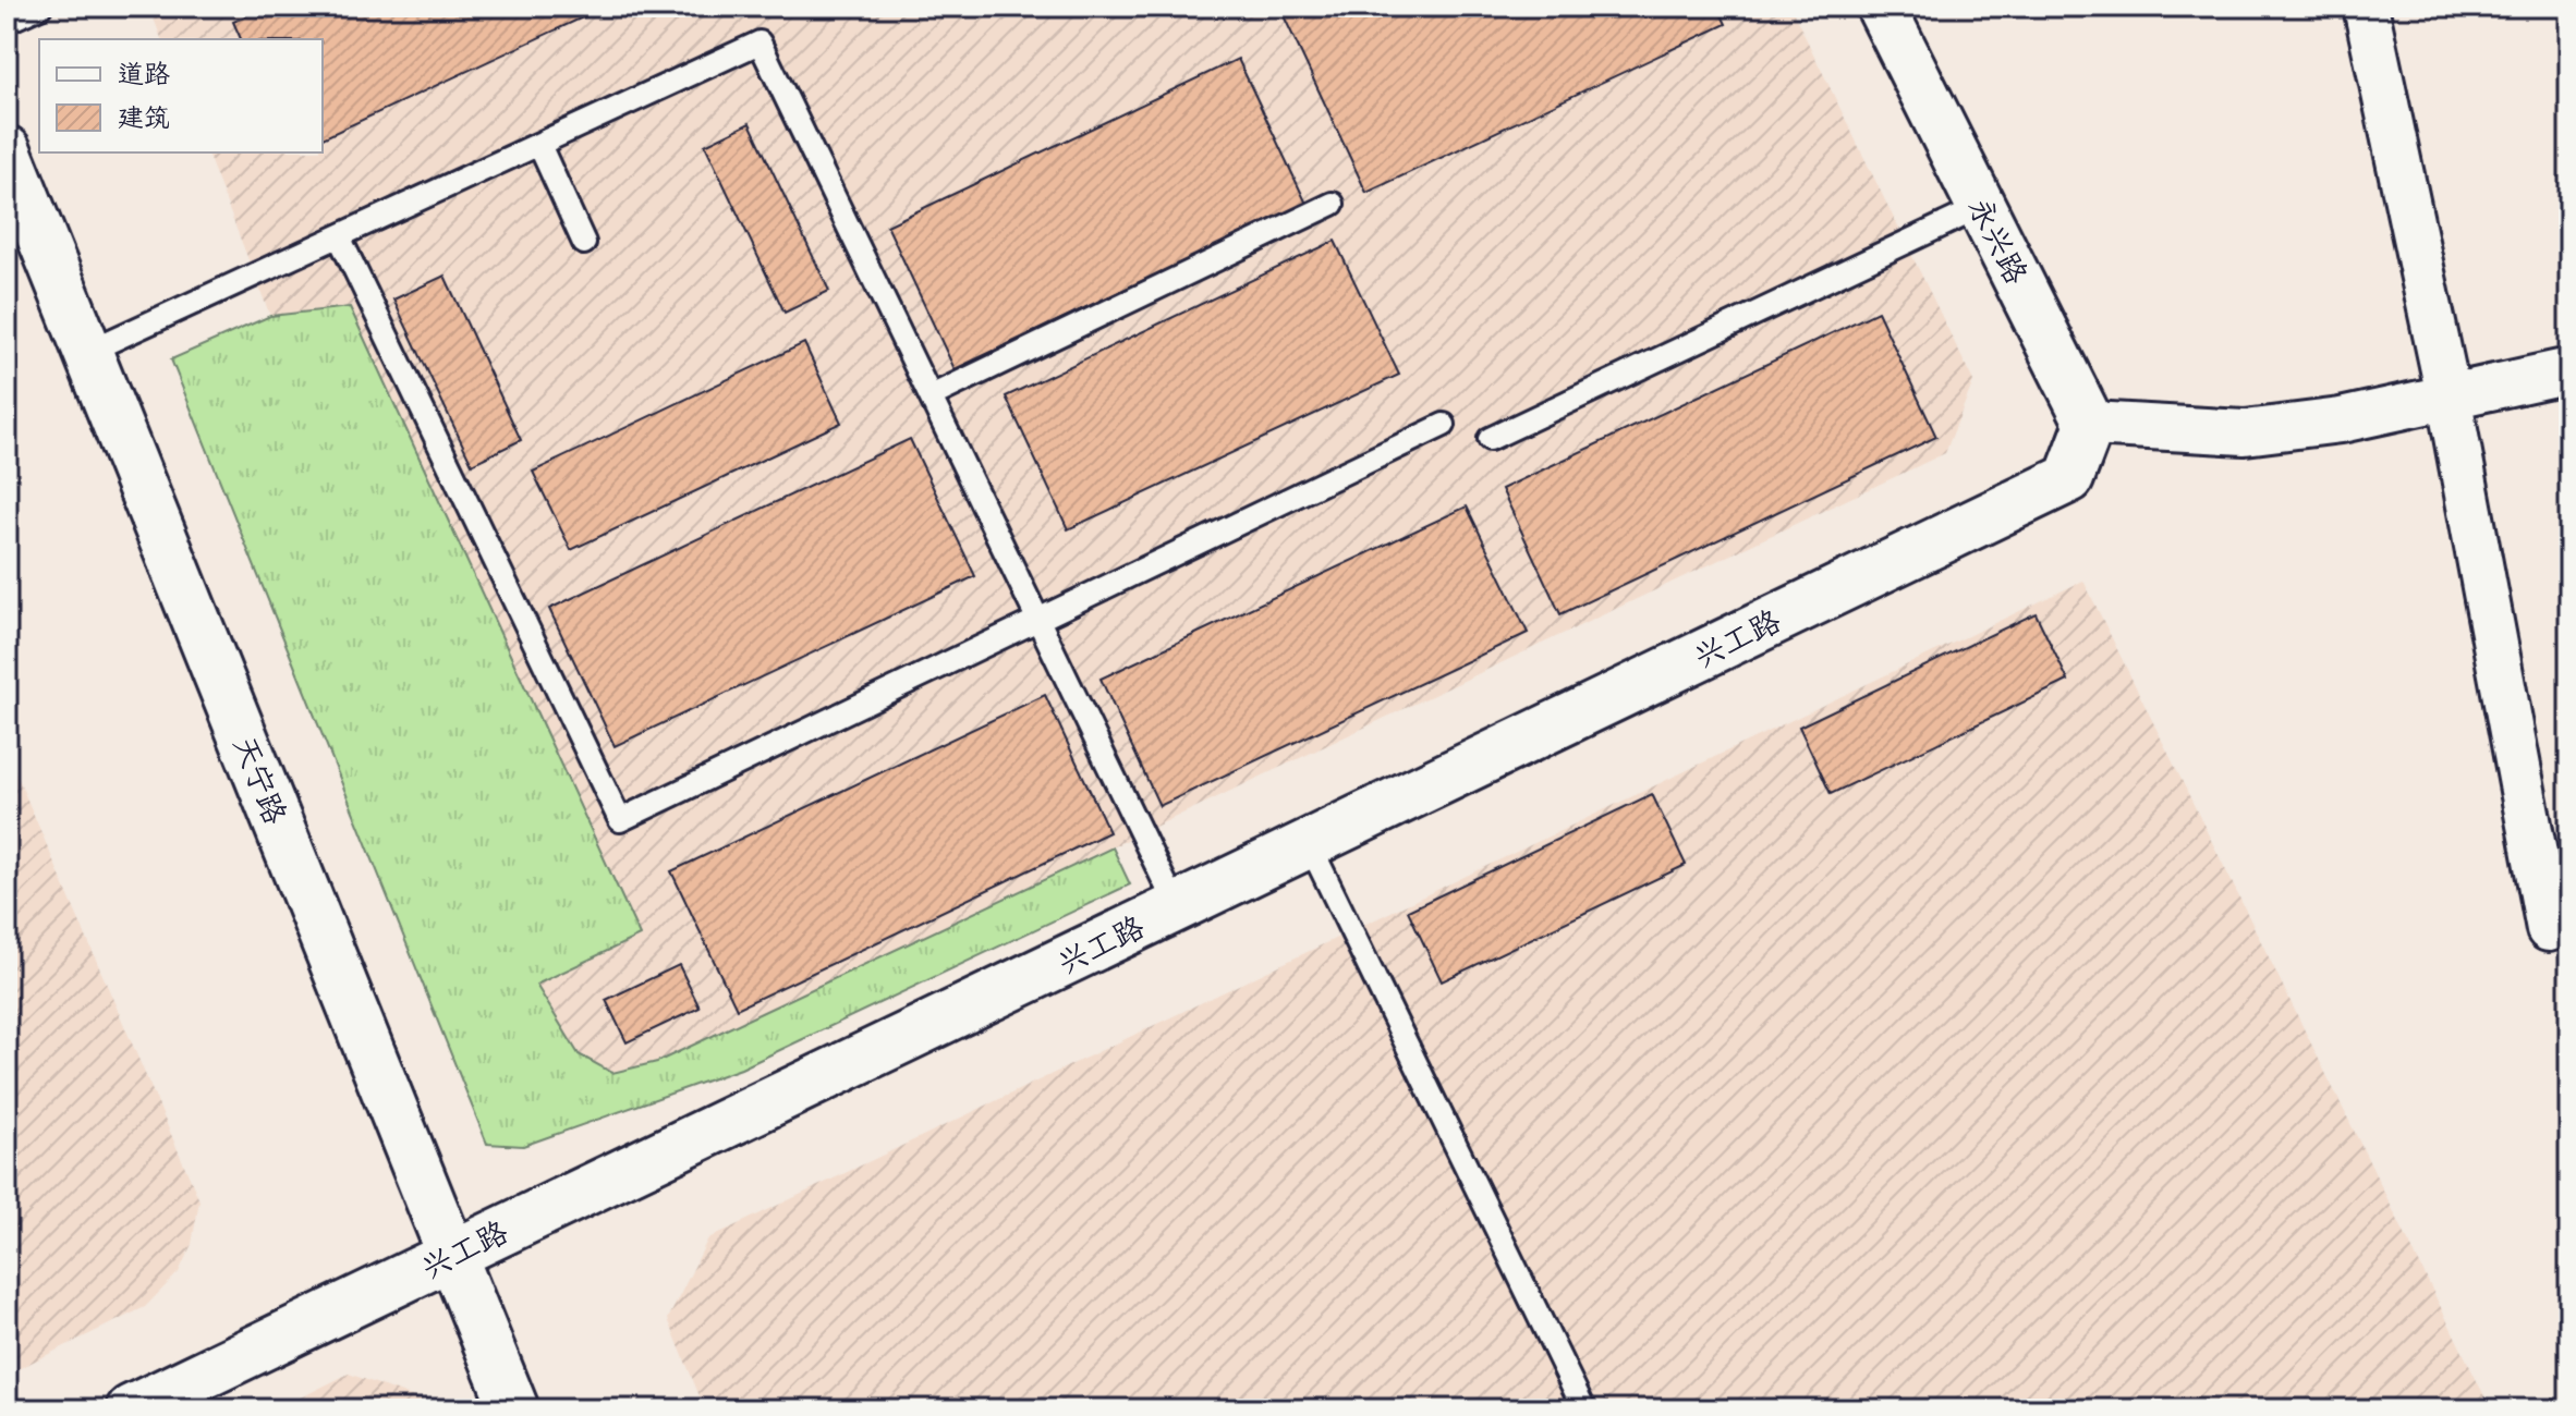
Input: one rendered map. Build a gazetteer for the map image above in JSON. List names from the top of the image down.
{
  "streets": {
    "street": ["永兴路", "兴工路", "天宁路"]
  },
  "crossings": [
    ["永兴路", "兴工路"],
    ["兴工路", "天宁路"]
  ],
  "legend": ["道路", "建筑"]
}
